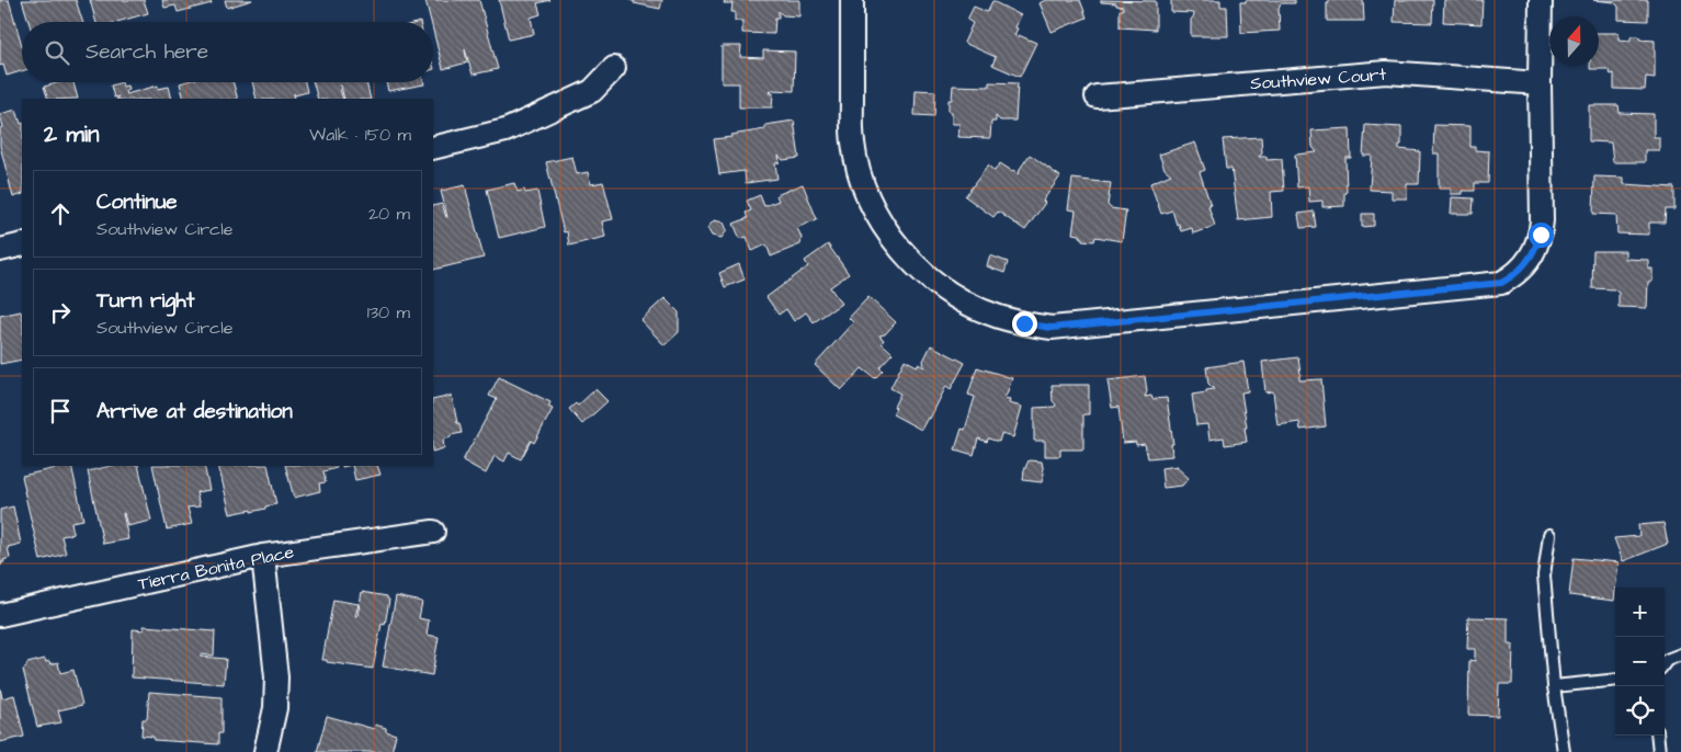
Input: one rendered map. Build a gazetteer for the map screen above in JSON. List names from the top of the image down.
{
  "streets": {
    "street": ["Southview Court", "Tierra Bonita Place"]
  },
  "north": "top",
  "page": {
    "search": "Search here",
    "heading": ["2 min", "Walk · 150 m"],
    "list": [
      ["Continue", "Southview Circle", "20 m"],
      ["Turn right", "Southview Circle", "130 m"],
      "Arrive at destination"
    ],
    "map_buttons": ["+", "−"]
  }
}
